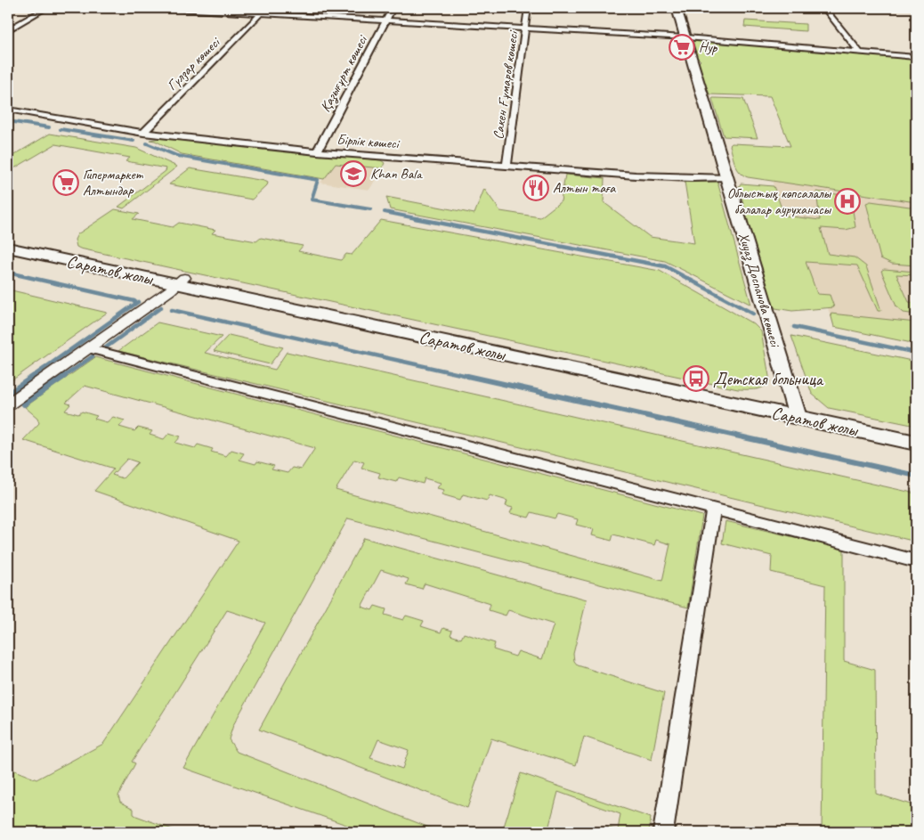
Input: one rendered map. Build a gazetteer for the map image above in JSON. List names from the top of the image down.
{
  "streets": {
    "main road": ["Саратов жолы", "Хиуаз Доспанова көшесі"],
    "street": [
      "Гүлзар көшесі",
      "Қазығұрт көшесі",
      "Сакен Ғұмаров көшесі",
      "Бірлік көшесі"
    ]
  },
  "crossings": [
    ["Гүлзар көшесі", "Бірлік көшесі"],
    ["Қазығұрт көшесі", "Бірлік көшесі"],
    ["Сакен Ғұмаров көшесі", "Бірлік көшесі"],
    ["Бірлік көшесі", "Хиуаз Доспанова көшесі"],
    ["Саратов жолы", "Хиуаз Доспанова көшесі"]
  ],
  "places": {
    "supermarket": ["Нур", "Гипермаркет Алтындар"],
    "school or university": ["Khan Bala"],
    "restaurant": ["Алтын таға"],
    "hospital": ["Облыстық көпсалалы балалар ауруханасы"],
    "bus stop": ["Детская больница"]
  }
}
